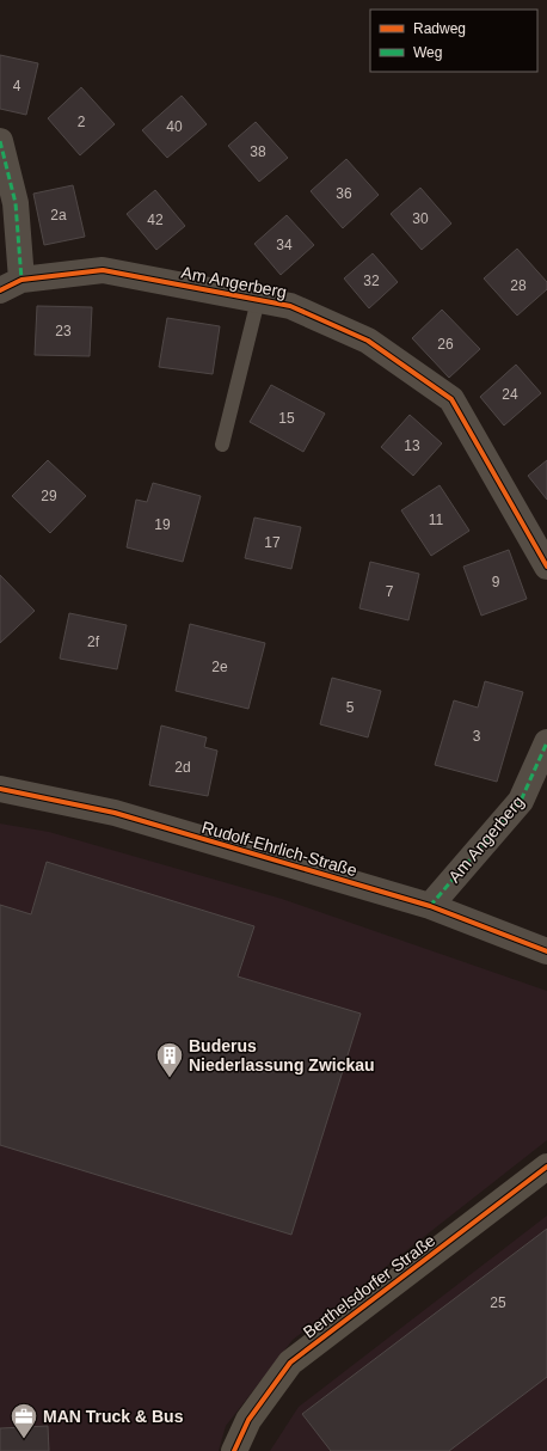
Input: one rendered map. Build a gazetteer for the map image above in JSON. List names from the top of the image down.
{
  "streets": {
    "street": ["Am Angerberg", "Rudolf-Ehrlich-Straße", "Berthelsdorfer Straße"]
  },
  "crossings": [
    ["Am Angerberg", "Rudolf-Ehrlich-Straße"]
  ],
  "places": {
    "building": ["Buderus Niederlassung Zwickau"],
    "office": ["MAN Truck & Bus"]
  },
  "house_numbers": [
    "4",
    "2",
    "40",
    "38",
    "36",
    "2a",
    "30",
    "42",
    "34",
    "32",
    "28",
    "23",
    "26",
    "24",
    "15",
    "13",
    "29",
    "11",
    "19",
    "17",
    "9",
    "7",
    "2f",
    "2e",
    "5",
    "3",
    "2d",
    "25"
  ],
  "legend": ["Radweg", "Weg"]
}
